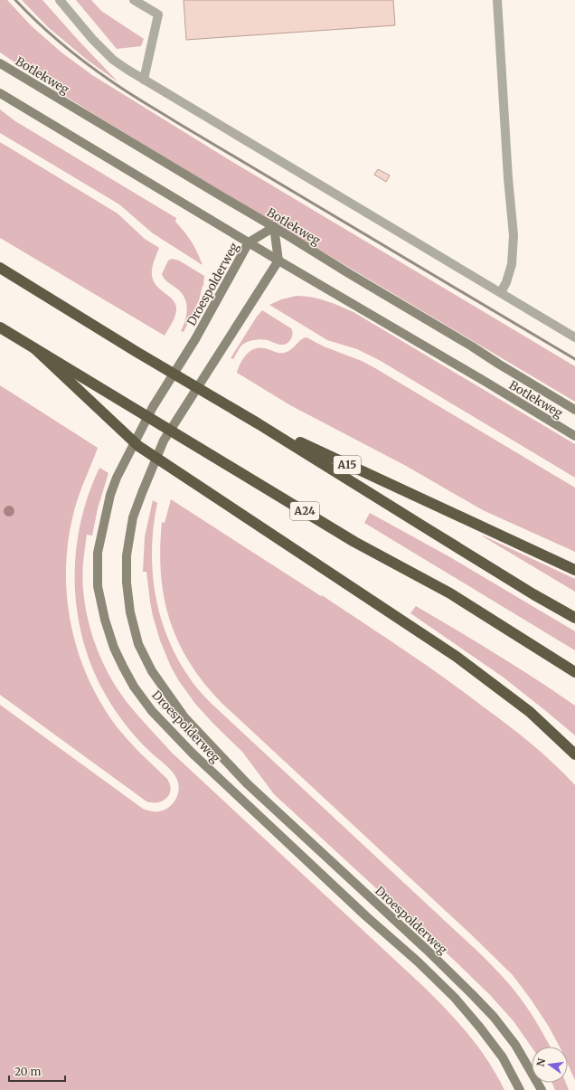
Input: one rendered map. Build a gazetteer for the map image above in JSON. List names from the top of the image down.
{
  "streets": {
    "highway": ["A15", "A24"],
    "main road": ["Botlekweg", "Droespolderweg"]
  },
  "crossings": [
    ["Botlekweg", "Droespolderweg"]
  ],
  "scale_bar": "20 m",
  "north": "left"
}
